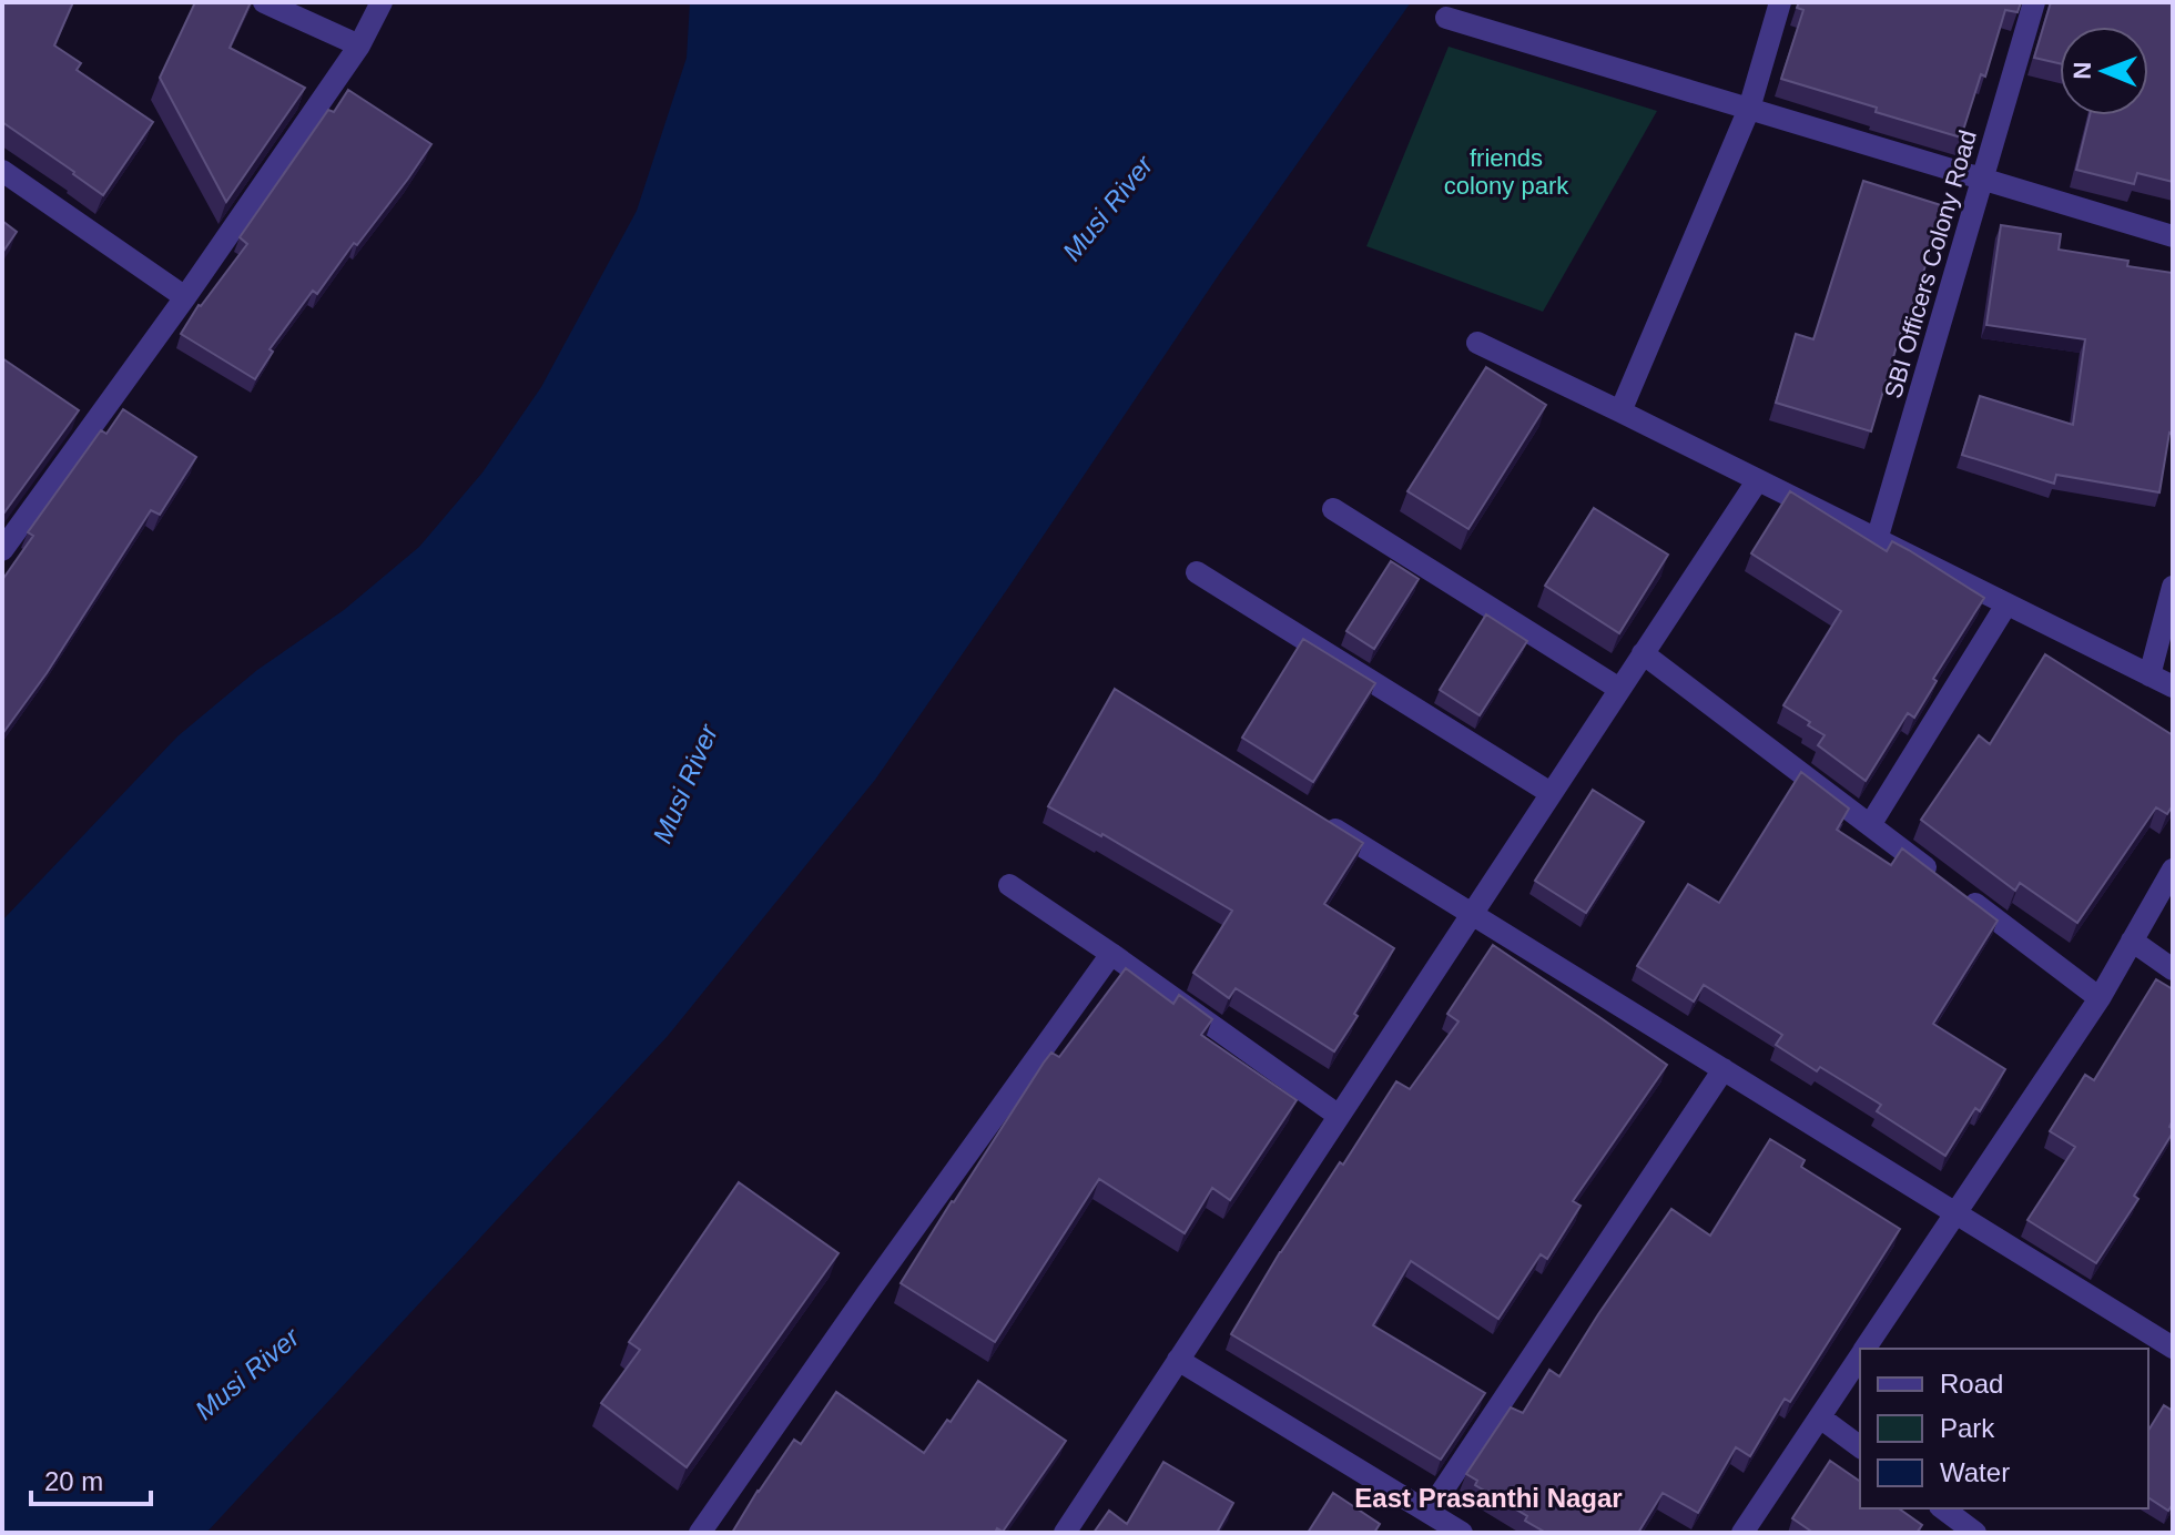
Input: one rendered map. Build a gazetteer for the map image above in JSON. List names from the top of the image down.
{
  "streets": {
    "street": ["SBI Officers Colony Road"]
  },
  "districts": ["East Prasanthi Nagar"],
  "water": ["Musi River"],
  "parks": ["friends colony park"],
  "legend": ["Road", "Park", "Water"],
  "scale_bar": "20 m",
  "north": "left"
}
